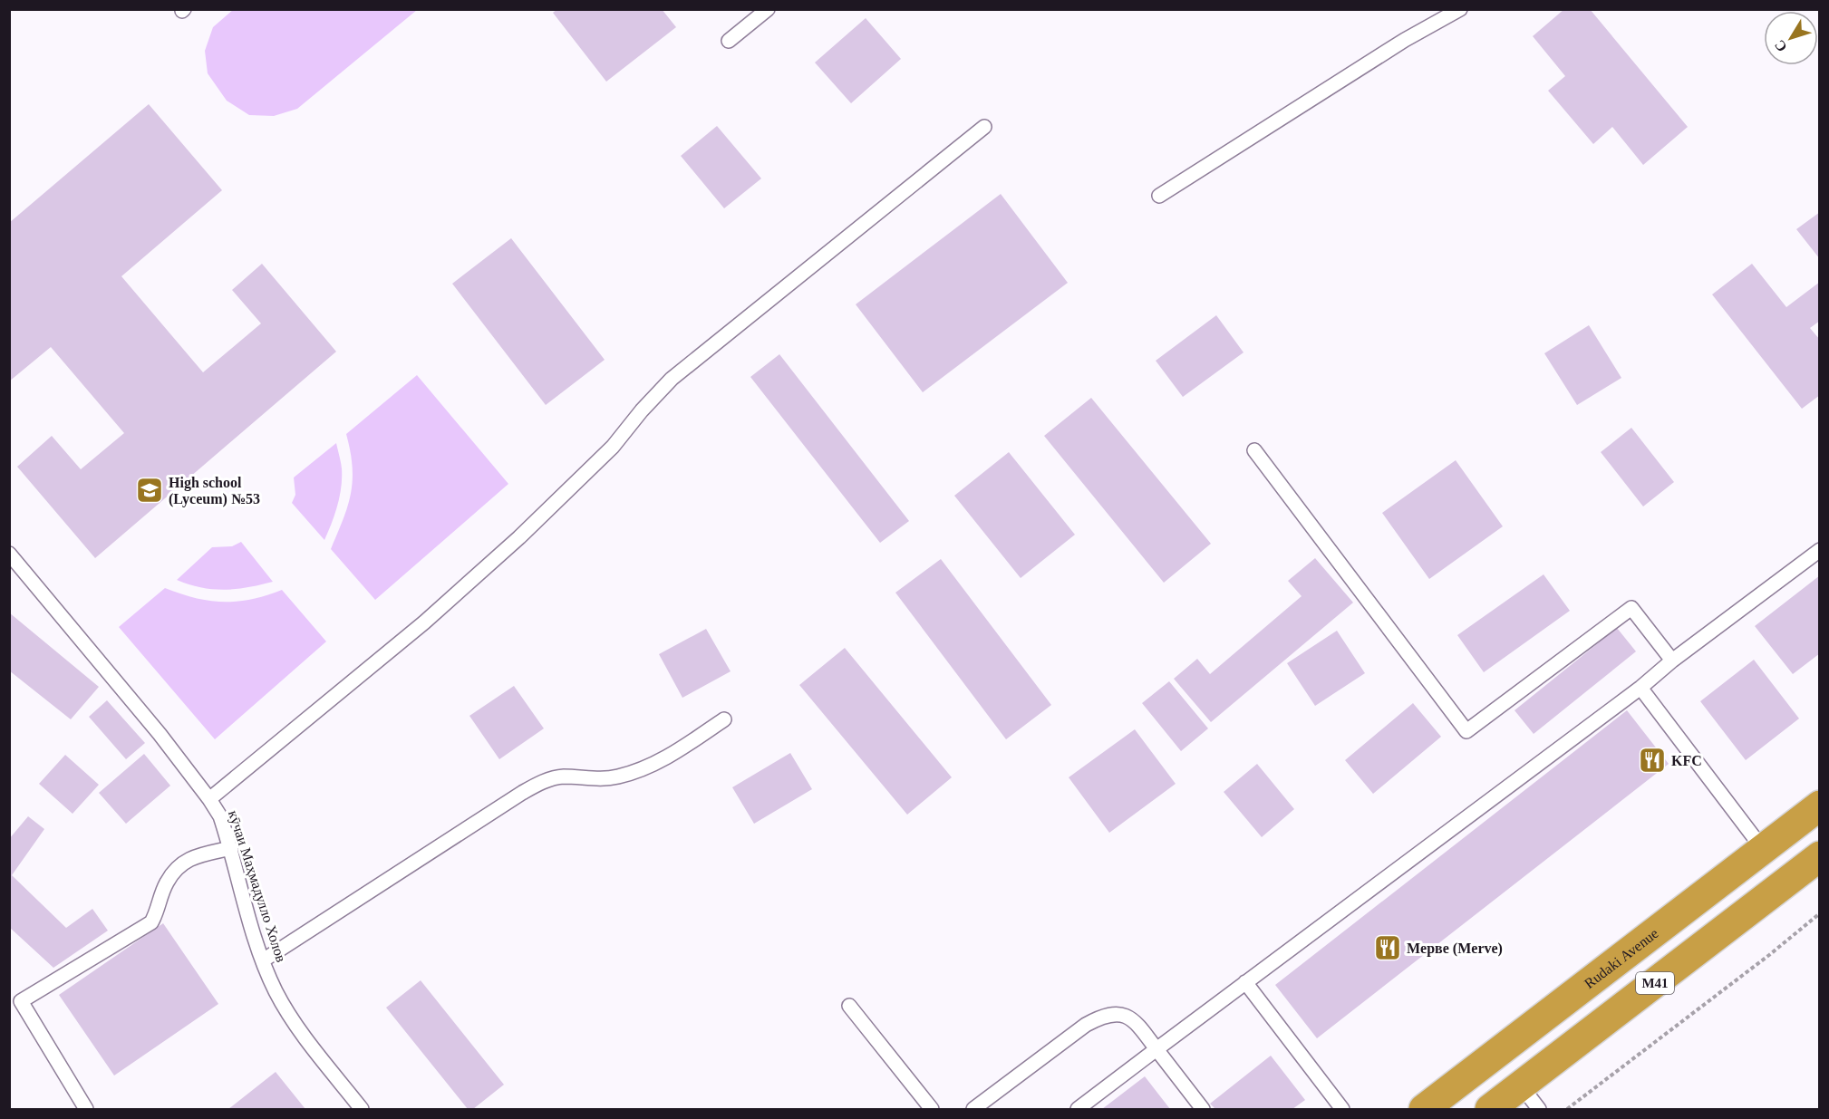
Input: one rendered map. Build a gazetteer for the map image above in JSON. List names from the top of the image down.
{
  "streets": {
    "highway": ["Rudaki Avenue", "M41"],
    "lane": ["кӯчаи Маҳмадулло Холов"]
  },
  "places": {
    "school or university": ["High school (Lyceum) №53"],
    "restaurant": ["KFC", "Mерве (Merve)"]
  },
  "north": "bottom left"
}
